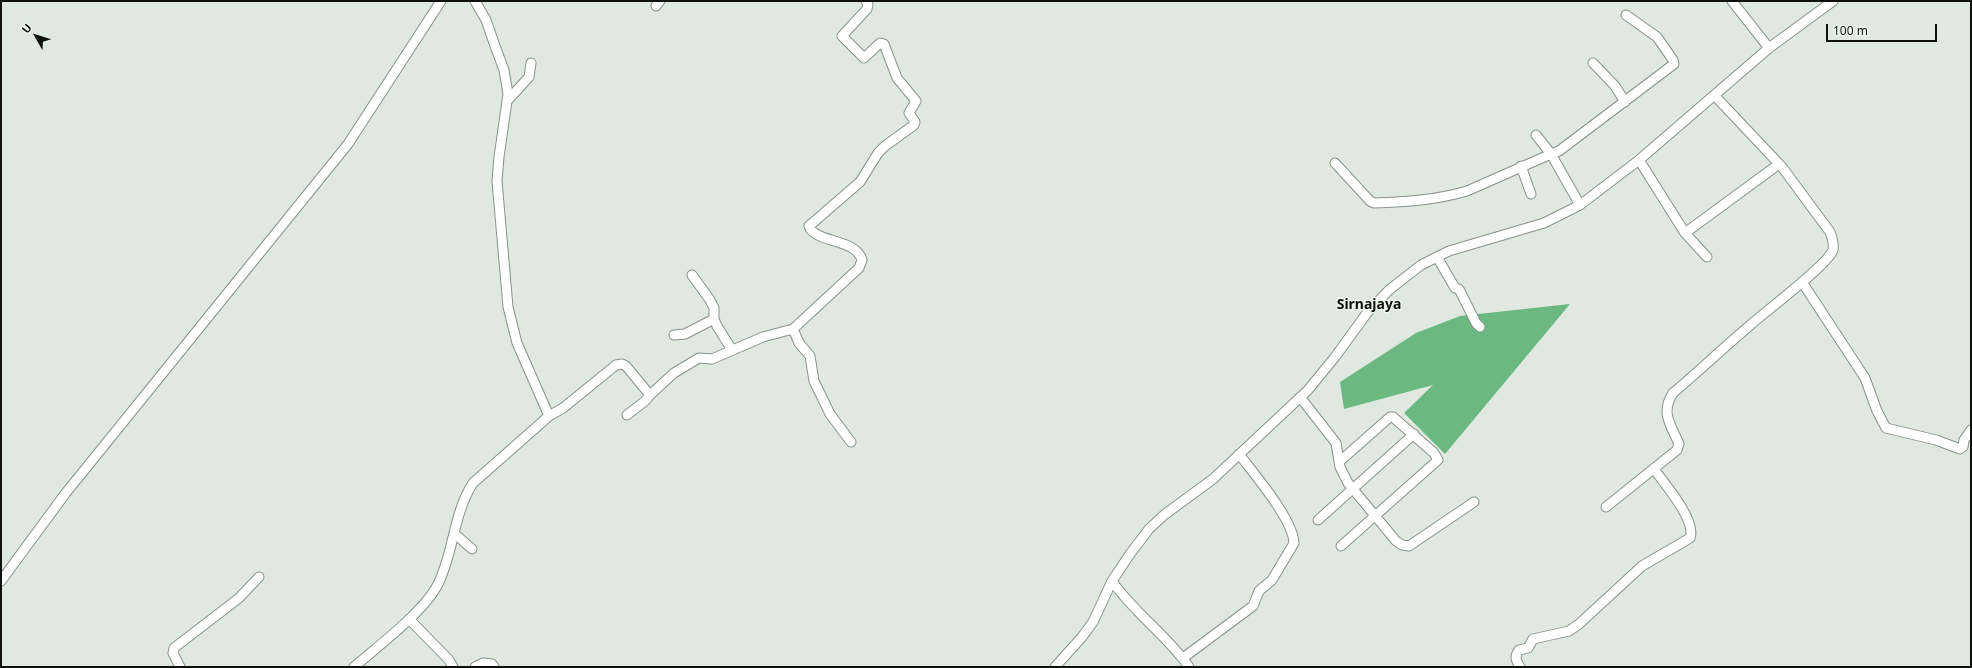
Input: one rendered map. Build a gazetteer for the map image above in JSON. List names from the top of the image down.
{
  "districts": ["Sirnajaya"],
  "scale_bar": "100 m",
  "north": "top left"
}
